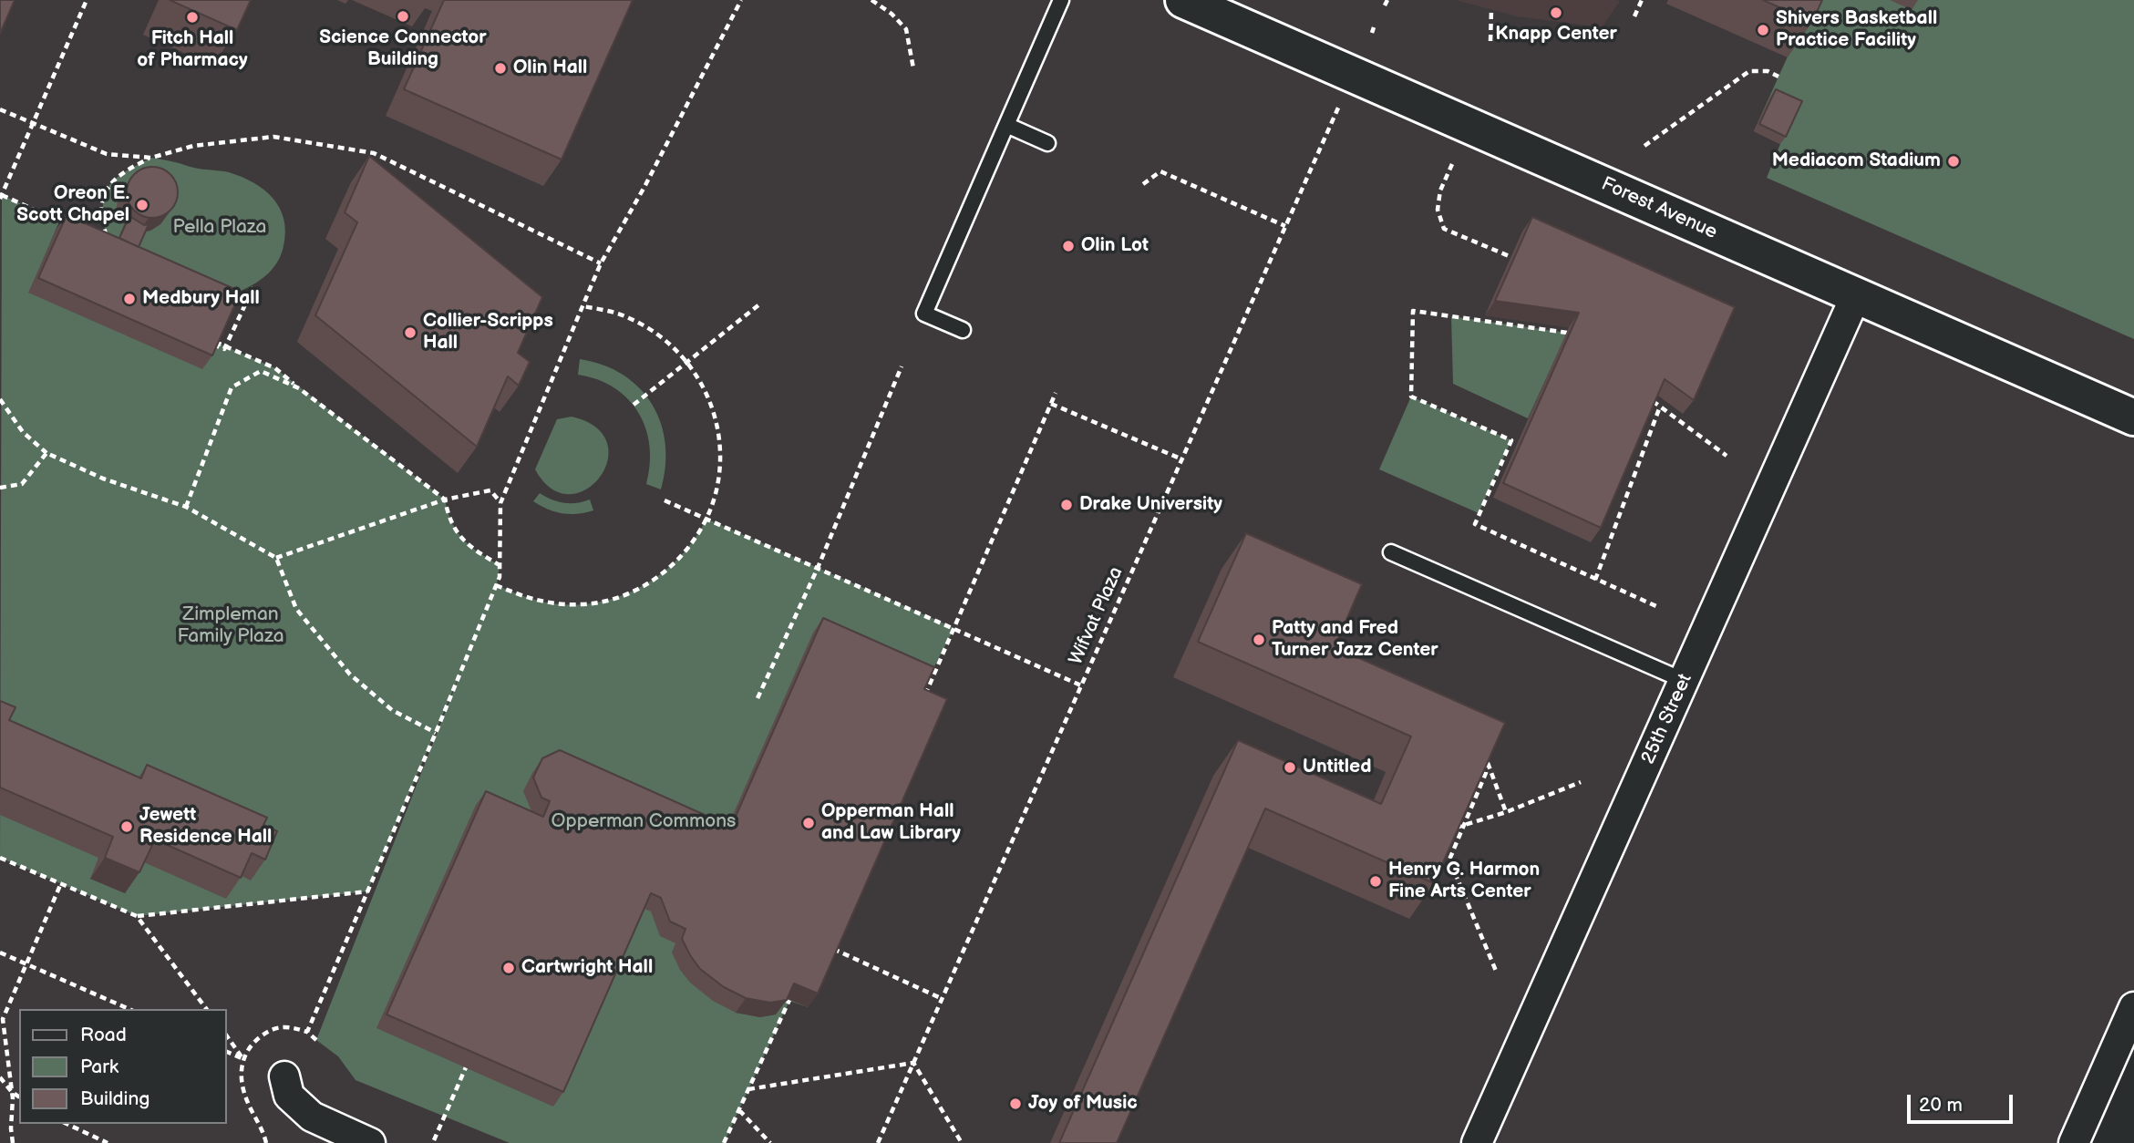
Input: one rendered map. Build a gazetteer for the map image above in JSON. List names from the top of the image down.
{
  "streets": {
    "main road": ["Forest Avenue"],
    "street": ["25th Street"],
    "path": ["Wifvat Plaza"]
  },
  "crossings": [
    ["Forest Avenue", "25th Street"]
  ],
  "parks": ["Pella Plaza", "Zimpleman Family Plaza", "Opperman Commons"],
  "places": [
    "Knapp Center",
    "Science Connector Building",
    "Fitch Hall of Pharmacy",
    "Shivers Basketball Practice Facility",
    "Olin Hall",
    "Mediacom Stadium",
    "Oreon E. Scott Chapel",
    "Olin Lot",
    "Medbury Hall",
    "Collier-Scripps Hall",
    "Drake University",
    "Patty and Fred Turner Jazz Center",
    "Untitled",
    "Opperman Hall and Law Library",
    "Jewett Residence Hall",
    "Henry G. Harmon Fine Arts Center",
    "Cartwright Hall",
    "Joy of Music"
  ],
  "legend": ["Road", "Park", "Building"],
  "scale_bar": "20 m"
}
